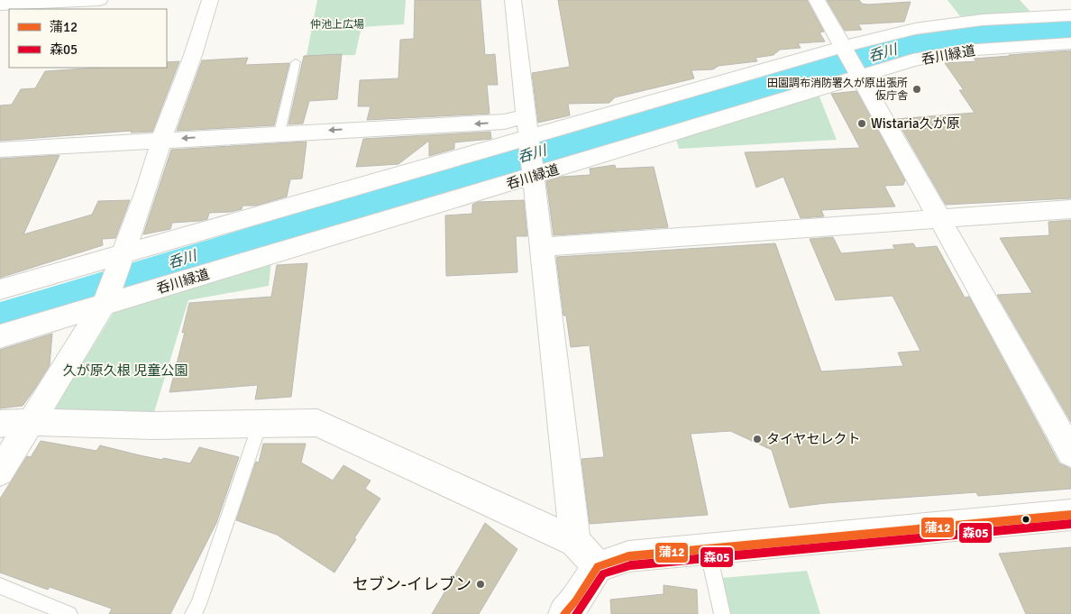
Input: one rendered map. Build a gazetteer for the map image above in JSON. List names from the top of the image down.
{
  "streets": {
    "street": ["呑川緑道"]
  },
  "water": ["呑川"],
  "parks": ["仲池上広場", "久が原久根 児童公園"],
  "places": [
    "田園調布消防署久が原出張所 仮庁舎",
    "Wistaria久が原",
    "タイヤセレクト",
    "セブン-イレブン"
  ],
  "lines": ["transit line 蒲12", "transit line 森05"],
  "legend": ["蒲12", "森05"]
}
